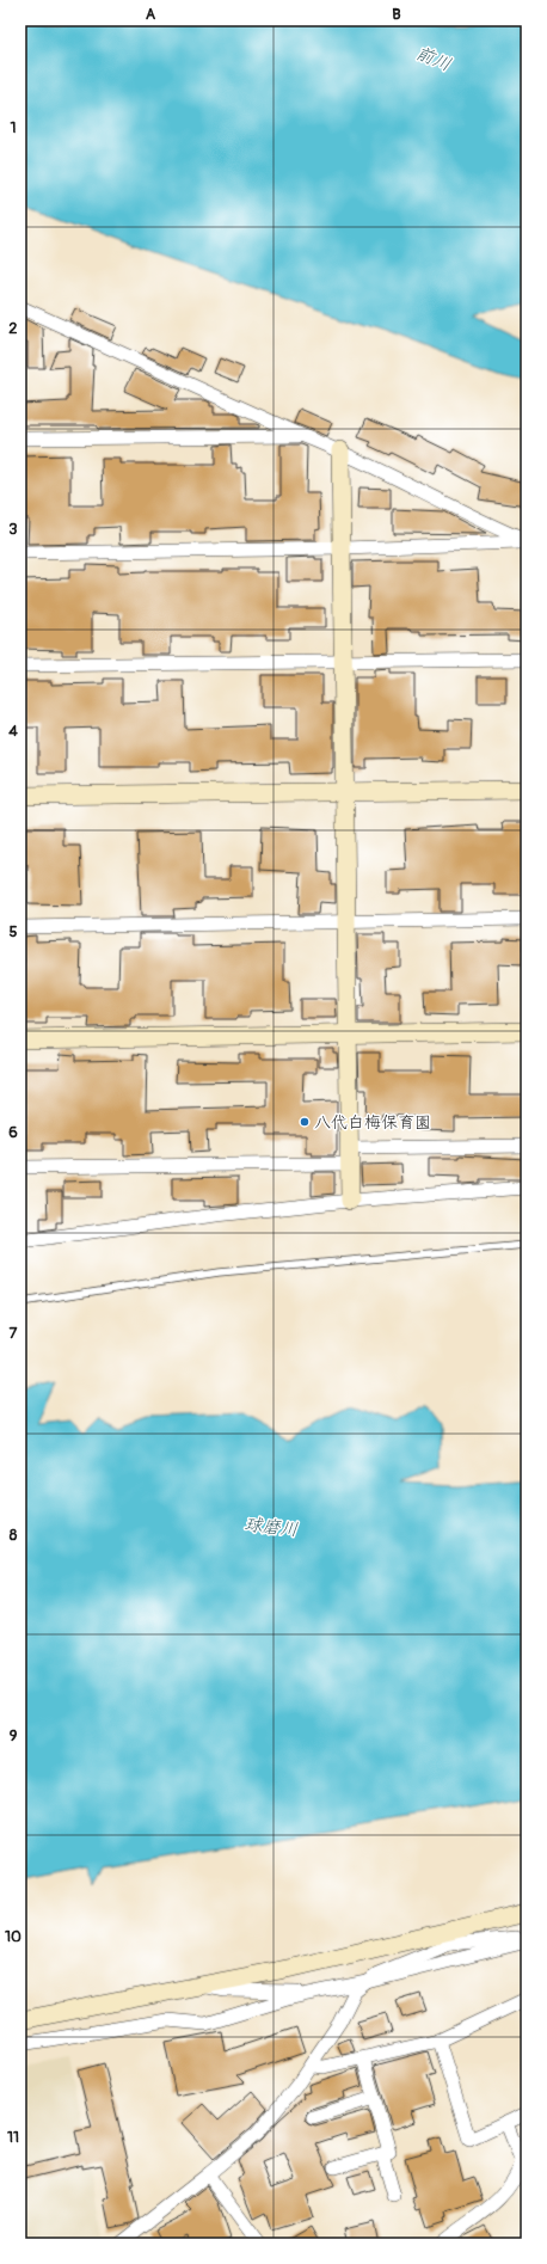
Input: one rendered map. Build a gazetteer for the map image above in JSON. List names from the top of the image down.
{
  "water": ["前川", "球磨川"],
  "places": ["八代白梅保育園"],
  "grid": {
    "columns": ["A", "B"],
    "rows": [
      "1",
      "2",
      "3",
      "4",
      "5",
      "6",
      "7",
      "8",
      "9",
      "10",
      "11"
    ]
  }
}
